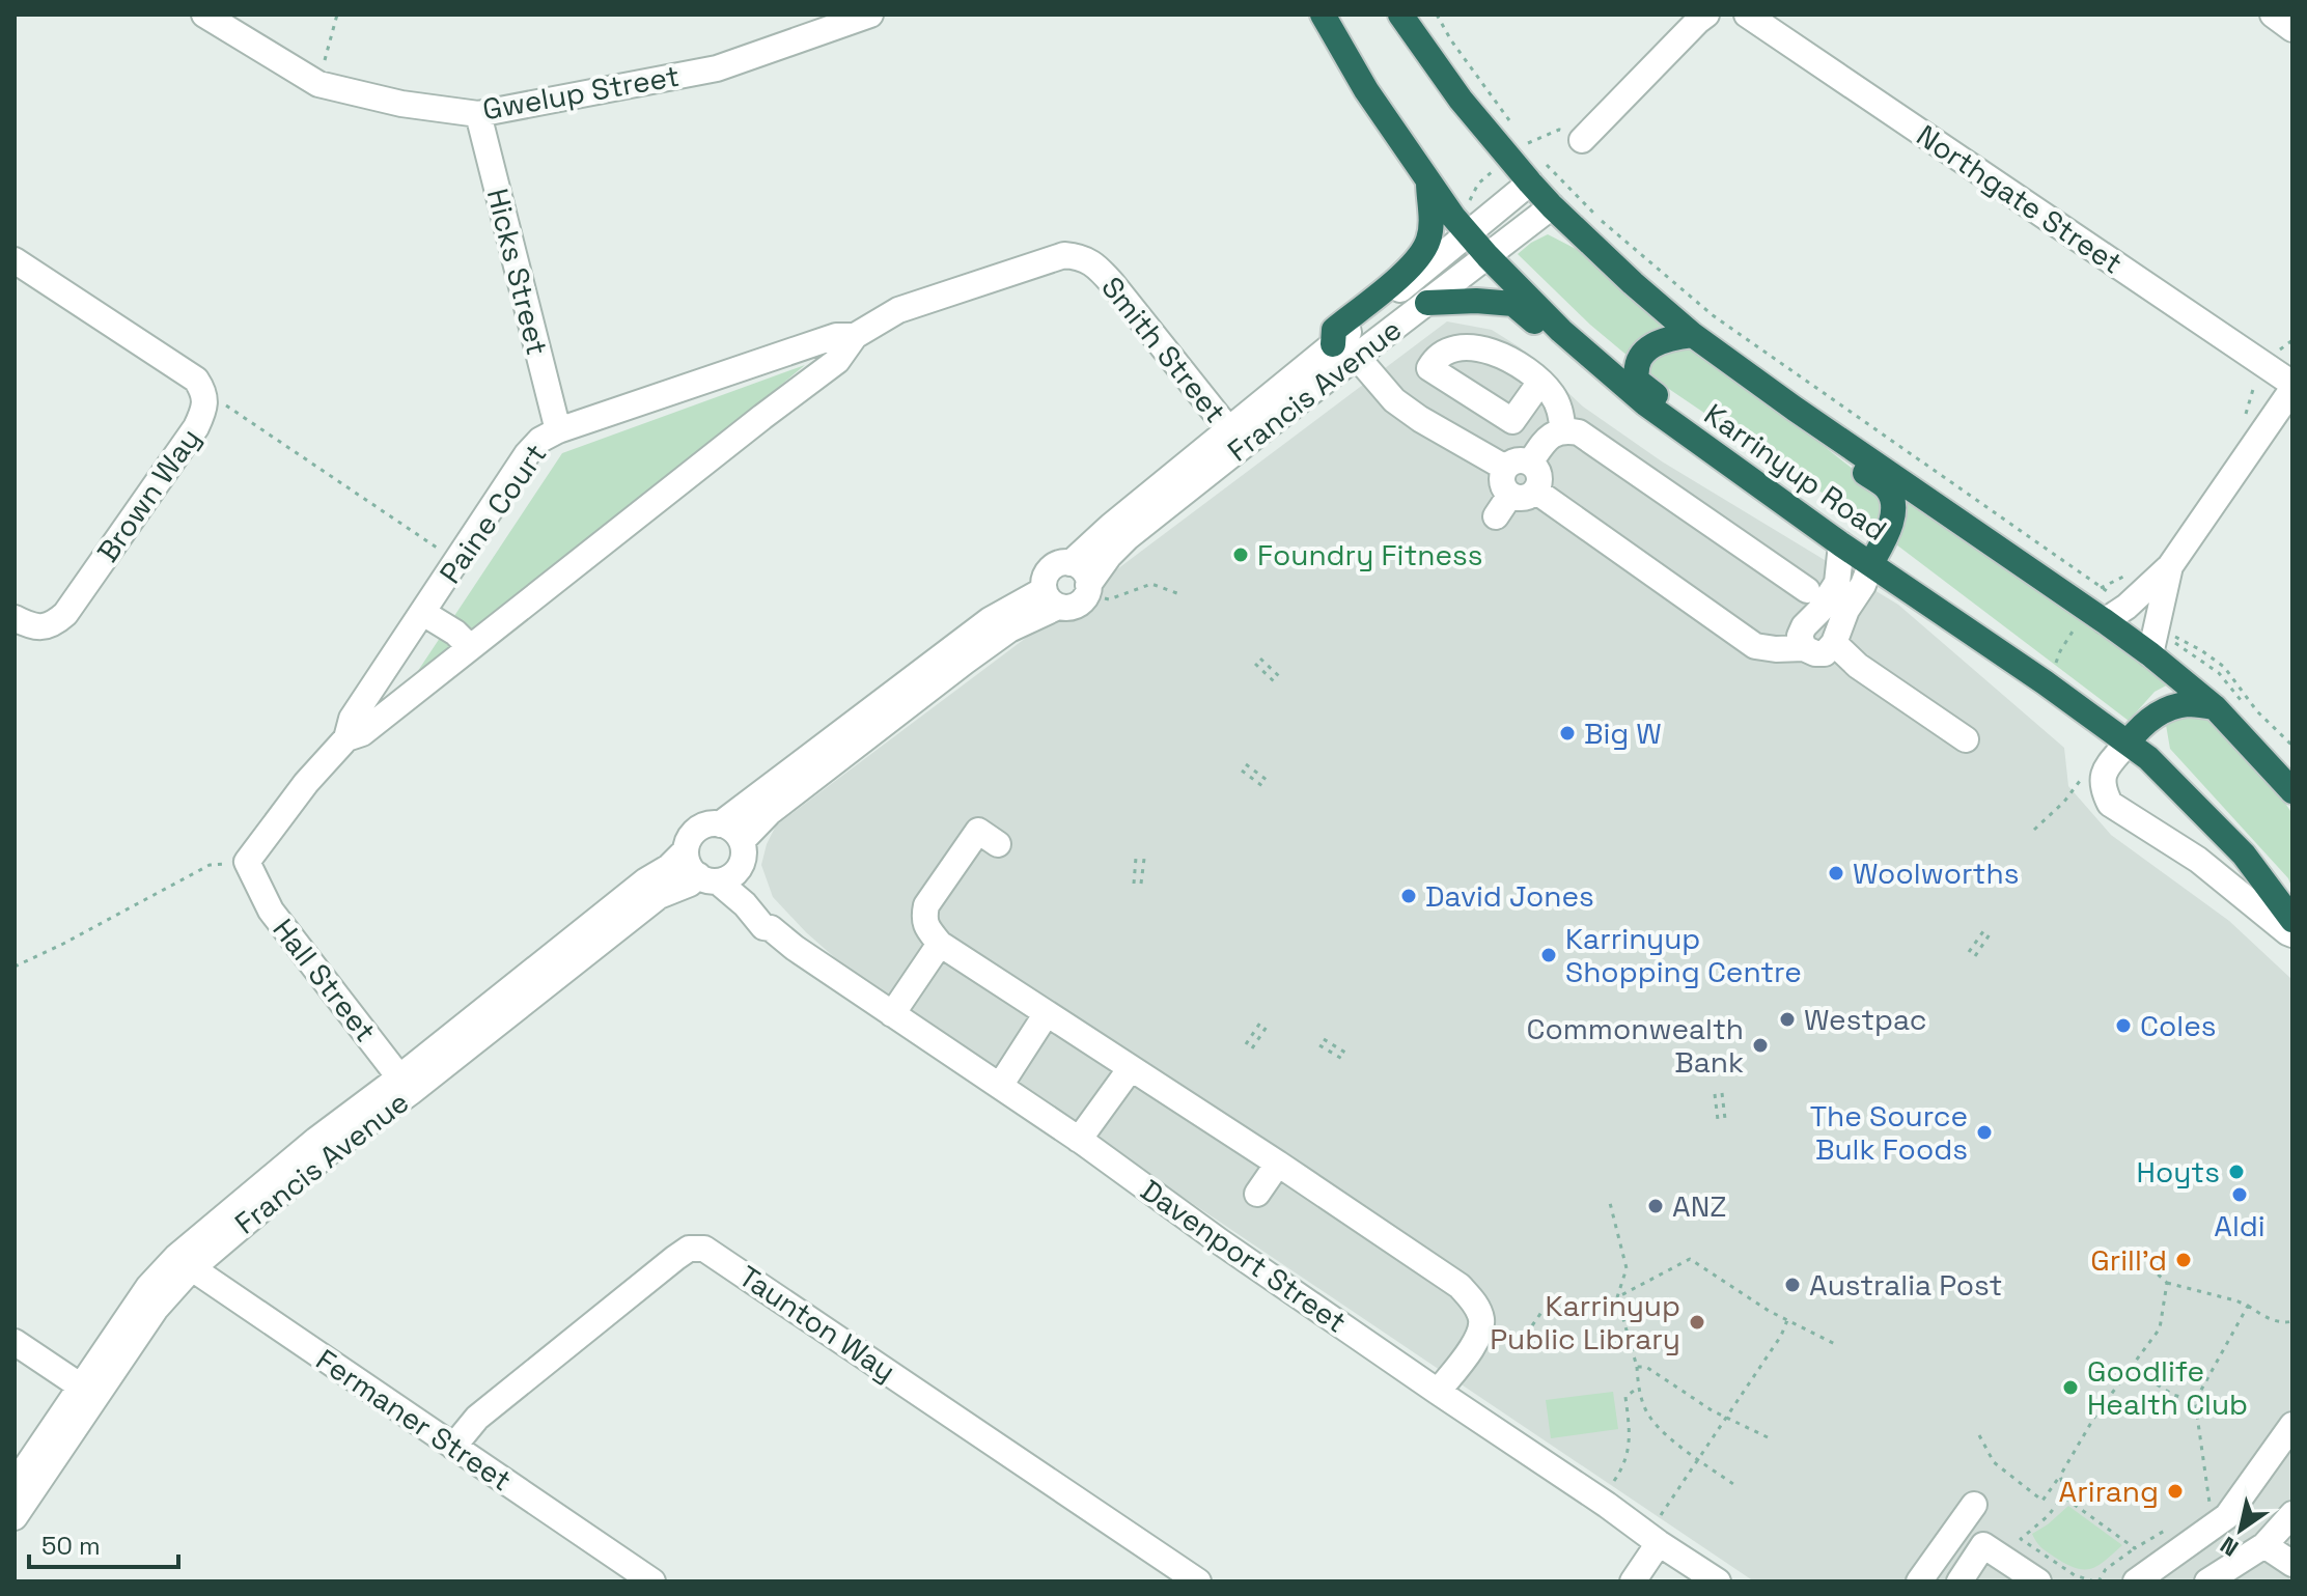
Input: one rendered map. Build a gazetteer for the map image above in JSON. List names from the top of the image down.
{
  "streets": {
    "highway": ["Karrinyup Road"],
    "street": [
      "Gwelup Street",
      "Northgate Street",
      "Hicks Street",
      "Smith Street",
      "Francis Avenue",
      "Brown Way",
      "Paine Court",
      "Hall Street",
      "Davenport Street",
      "Taunton Way",
      "Fermaner Street"
    ]
  },
  "crossings": [
    ["Gwelup Street", "Hicks Street"],
    ["Hicks Street", "Paine Court"],
    ["Smith Street", "Francis Avenue"],
    ["Smith Street", "Paine Court"],
    ["Francis Avenue", "Karrinyup Road"],
    ["Francis Avenue", "Hall Street"],
    ["Francis Avenue", "Davenport Street"],
    ["Francis Avenue", "Fermaner Street"],
    ["Paine Court", "Hall Street"],
    ["Taunton Way", "Fermaner Street"]
  ],
  "places": [
    "Foundry Fitness",
    "Big W",
    "Woolworths",
    "David Jones",
    "Karrinyup Shopping Centre",
    "Westpac",
    "Coles",
    "Commonwealth Bank",
    "The Source Bulk Foods",
    "Hoyts",
    "Aldi",
    "ANZ",
    "Grill'd",
    "Australia Post",
    "Karrinyup Public Library",
    "Goodlife Health Club",
    "Arirang"
  ],
  "scale_bar": "50 m",
  "north": "bottom left"
}
